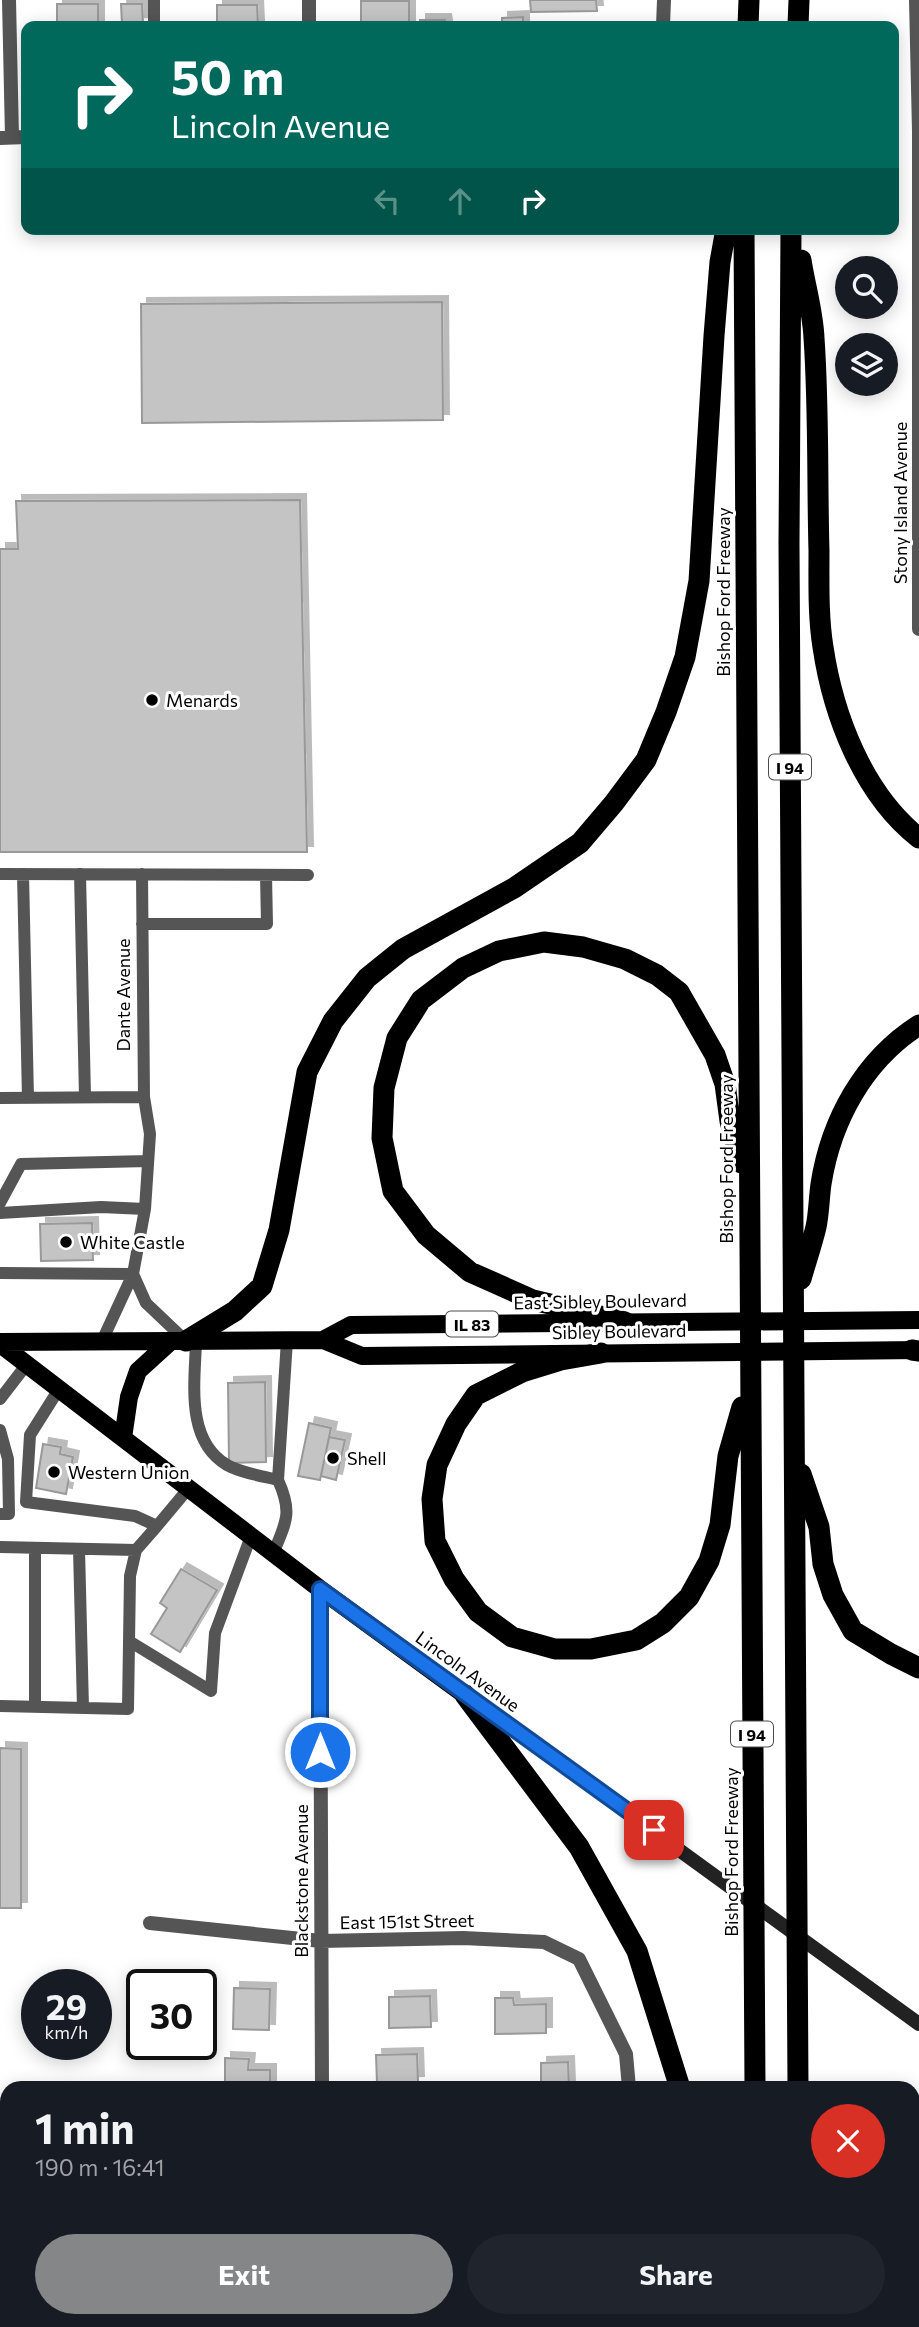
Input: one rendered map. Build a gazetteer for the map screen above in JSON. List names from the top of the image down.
{
  "streets": {
    "highway": ["Bishop Ford Freeway", "I 94"],
    "main road": [
      "East Sibley Boulevard",
      "IL 83",
      "Sibley Boulevard",
      "Lincoln Avenue"
    ],
    "street": ["Stony Island Avenue", "Blackstone Avenue", "East 151st Street"],
    "lane": ["Dante Avenue"]
  },
  "crossings": [
    ["Dante Avenue", "East Sibley Boulevard"],
    ["East Sibley Boulevard", "Sibley Boulevard"],
    ["East Sibley Boulevard", "Lincoln Avenue"],
    ["Lincoln Avenue", "Blackstone Avenue"],
    ["Blackstone Avenue", "East 151st Street"]
  ],
  "places": [
    "Menards",
    "White Castle",
    "Shell",
    "Western Union"
  ],
  "page": {
    "turn": ["50 m", "Lincoln Avenue"],
    "speed": "29 km/h",
    "limit": "30",
    "heading": ["1 min", "190 m · 16:41"],
    "buttons": ["Exit", "Share"]
  }
}
